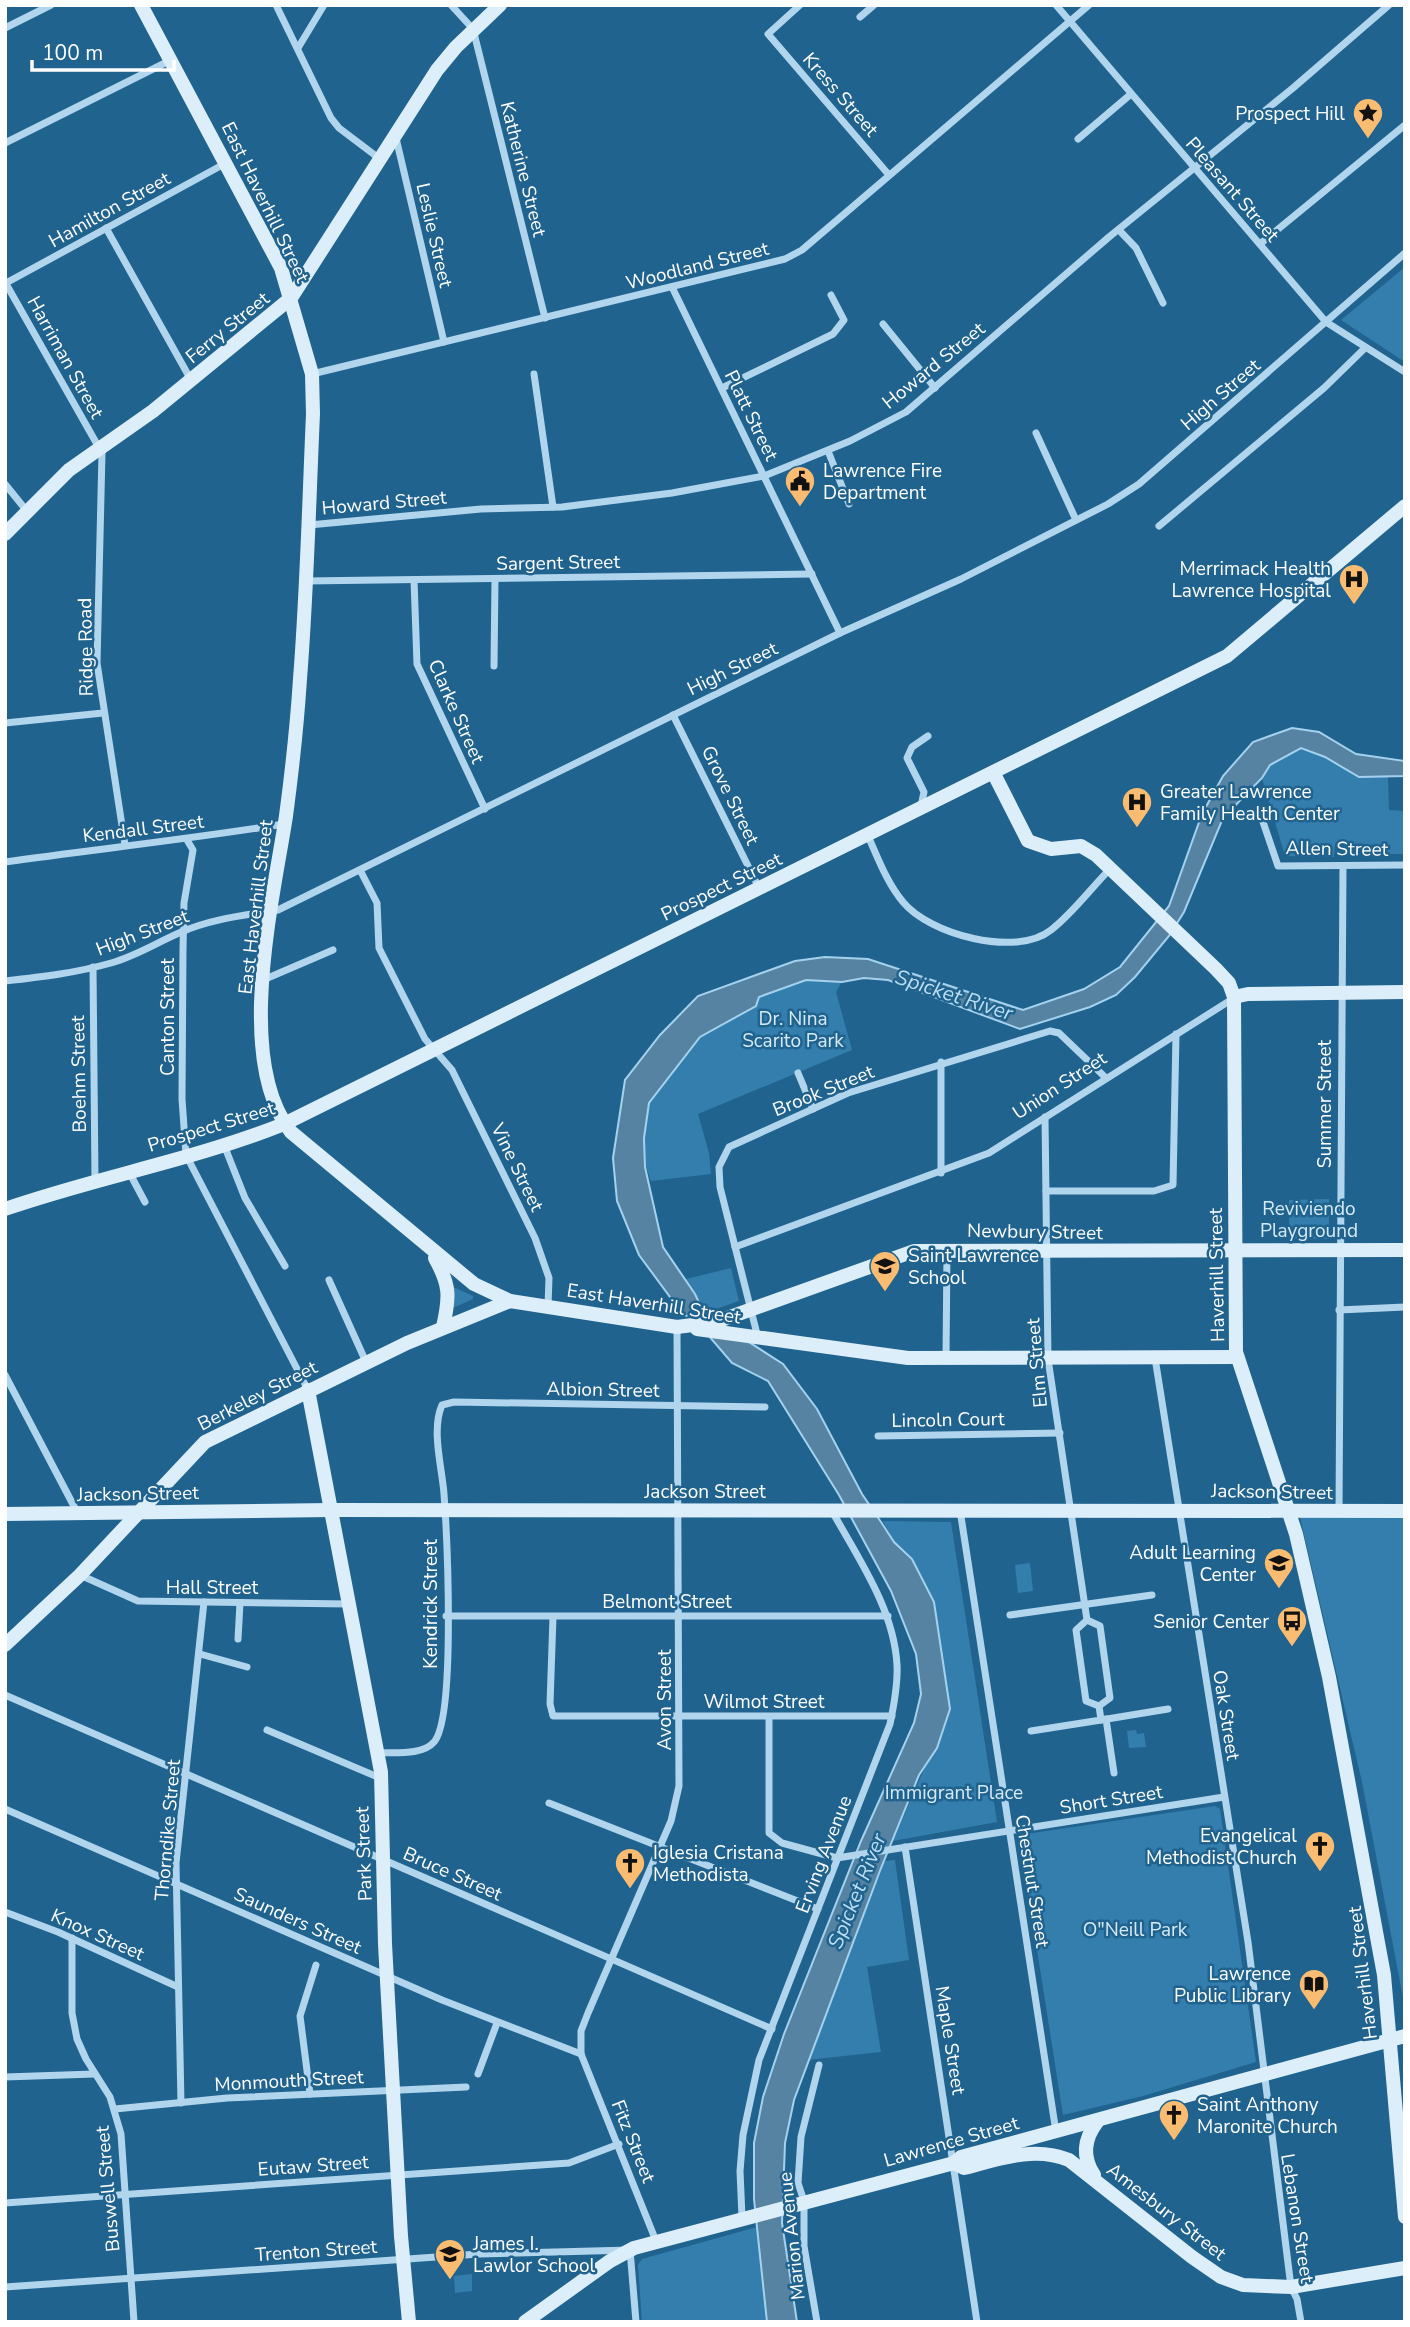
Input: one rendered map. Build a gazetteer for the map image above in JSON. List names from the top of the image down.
{
  "streets": {
    "main road": [
      "East Haverhill Street",
      "Ferry Street",
      "Prospect Street",
      "Union Street",
      "Newbury Street",
      "Haverhill Street",
      "Berkeley Street",
      "Jackson Street",
      "Park Street",
      "Lawrence Street",
      "Amesbury Street"
    ],
    "street": [
      "Kress Street",
      "Katherine Street",
      "Pleasant Street",
      "Hamilton Street",
      "Leslie Street",
      "Woodland Street",
      "Harriman Street",
      "Howard Street",
      "High Street",
      "Platt Street",
      "Sargent Street",
      "Ridge Road",
      "Clarke Street",
      "Grove Street",
      "Kendall Street",
      "Allen Street",
      "Canton Street",
      "Boehm Street",
      "Brook Street",
      "Summer Street",
      "Vine Street",
      "Elm Street",
      "Albion Street",
      "Lincoln Court",
      "Hall Street",
      "Belmont Street",
      "Kendrick Street",
      "Avon Street",
      "Wilmot Street",
      "Oak Street",
      "Short Street",
      "Thorndike Street",
      "Erving Avenue",
      "Bruce Street",
      "Chestnut Street",
      "Saunders Street",
      "Knox Street",
      "Maple Street",
      "Monmouth Street",
      "Fitz Street",
      "Eutaw Street",
      "Buswell Street",
      "Lebanon Street",
      "Marion Avenue",
      "Trenton Street"
    ]
  },
  "crossings": [
    ["Kress Street", "Woodland Street"],
    ["Katherine Street", "Woodland Street"],
    ["Katherine Street", "Ferry Street"],
    ["Pleasant Street", "Woodland Street"],
    ["Pleasant Street", "Howard Street"],
    ["Pleasant Street", "High Street"],
    ["East Haverhill Street", "Hamilton Street"],
    ["East Haverhill Street", "Woodland Street"],
    ["East Haverhill Street", "Ferry Street"],
    ["East Haverhill Street", "Howard Street"],
    ["East Haverhill Street", "High Street"],
    ["East Haverhill Street", "Sargent Street"],
    ["East Haverhill Street", "Kendall Street"],
    ["East Haverhill Street", "Prospect Street"],
    ["East Haverhill Street", "Brook Street"],
    ["East Haverhill Street", "Vine Street"],
    ["East Haverhill Street", "Newbury Street"],
    ["East Haverhill Street", "Haverhill Street"],
    ["East Haverhill Street", "Elm Street"],
    ["East Haverhill Street", "Berkeley Street"],
    ["East Haverhill Street", "Avon Street"],
    ["East Haverhill Street", "Oak Street"],
    ["Hamilton Street", "Harriman Street"],
    ["Leslie Street", "Woodland Street"],
    ["Leslie Street", "Ferry Street"],
    ["Woodland Street", "Platt Street"],
    ["Ferry Street", "Harriman Street"],
    ["Ferry Street", "Ridge Road"],
    ["Harriman Street", "Ridge Road"],
    ["Howard Street", "Platt Street"],
    ["High Street", "Platt Street"],
    ["High Street", "Clarke Street"],
    ["High Street", "Grove Street"],
    ["High Street", "Canton Street"],
    ["High Street", "Boehm Street"],
    ["High Street", "Vine Street"],
    ["Platt Street", "Sargent Street"],
    ["Sargent Street", "Clarke Street"],
    ["Ridge Road", "Kendall Street"],
    ["Grove Street", "Prospect Street"],
    ["Kendall Street", "Canton Street"],
    ["Allen Street", "Summer Street"],
    ["Prospect Street", "Canton Street"],
    ["Prospect Street", "Boehm Street"],
    ["Prospect Street", "Vine Street"],
    ["Union Street", "Brook Street"],
    ["Union Street", "Summer Street"],
    ["Union Street", "Haverhill Street"],
    ["Union Street", "Elm Street"],
    ["Brook Street", "Newbury Street"],
    ["Summer Street", "Newbury Street"],
    ["Summer Street", "Jackson Street"],
    ["Newbury Street", "Haverhill Street"],
    ["Newbury Street", "Elm Street"],
    ["Newbury Street", "Avon Street"],
    ["Haverhill Street", "Jackson Street"],
    ["Haverhill Street", "Lawrence Street"],
    ["Elm Street", "Lincoln Court"],
    ["Elm Street", "Jackson Street"],
    ["Albion Street", "Kendrick Street"],
    ["Albion Street", "Avon Street"],
    ["Berkeley Street", "Jackson Street"],
    ["Berkeley Street", "Hall Street"],
    ["Berkeley Street", "Park Street"],
    ["Jackson Street", "Kendrick Street"],
    ["Jackson Street", "Avon Street"],
    ["Jackson Street", "Oak Street"],
    ["Jackson Street", "Park Street"],
    ["Jackson Street", "Erving Avenue"],
    ["Jackson Street", "Chestnut Street"],
    ["Hall Street", "Thorndike Street"],
    ["Hall Street", "Park Street"],
    ["Belmont Street", "Kendrick Street"],
    ["Belmont Street", "Avon Street"],
    ["Belmont Street", "Wilmot Street"],
    ["Belmont Street", "Erving Avenue"],
    ["Kendrick Street", "Park Street"],
    ["Avon Street", "Wilmot Street"],
    ["Avon Street", "Bruce Street"],
    ["Avon Street", "Saunders Street"],
    ["Avon Street", "Fitz Street"],
    ["Wilmot Street", "Erving Avenue"],
    ["Oak Street", "Short Street"],
    ["Oak Street", "Lawrence Street"],
    ["Oak Street", "Lebanon Street"],
    ["Short Street", "Erving Avenue"],
    ["Short Street", "Chestnut Street"],
    ["Short Street", "Maple Street"],
    ["Thorndike Street", "Bruce Street"],
    ["Thorndike Street", "Saunders Street"],
    ["Thorndike Street", "Knox Street"],
    ["Thorndike Street", "Monmouth Street"],
    ["Park Street", "Bruce Street"],
    ["Park Street", "Saunders Street"],
    ["Park Street", "Monmouth Street"],
    ["Park Street", "Eutaw Street"],
    ["Park Street", "Trenton Street"],
    ["Erving Avenue", "Bruce Street"],
    ["Erving Avenue", "Lawrence Street"],
    ["Chestnut Street", "Lawrence Street"],
    ["Saunders Street", "Fitz Street"],
    ["Knox Street", "Buswell Street"],
    ["Maple Street", "Lawrence Street"],
    ["Maple Street", "Amesbury Street"],
    ["Monmouth Street", "Buswell Street"],
    ["Fitz Street", "Lawrence Street"],
    ["Fitz Street", "Eutaw Street"],
    ["Lawrence Street", "Amesbury Street"],
    ["Lawrence Street", "Lebanon Street"],
    ["Lawrence Street", "Marion Avenue"],
    ["Lawrence Street", "Trenton Street"],
    ["Eutaw Street", "Buswell Street"],
    ["Buswell Street", "Trenton Street"],
    ["Amesbury Street", "Lebanon Street"]
  ],
  "water": ["Spicket River"],
  "parks": [
    "Dr. Nina Scarito Park",
    "Reviviendo Playground",
    "Immigrant Place",
    "O\"Neill Park"
  ],
  "places": {
    "place": ["Prospect Hill"],
    "public building": ["Lawrence Fire Department"],
    "hospital": ["Merrimack Health Lawrence Hospital", "Greater Lawrence Family Health Center"],
    "school or university": ["Saint Lawrence School", "Adult Learning Center", "James I. Lawlor School"],
    "bus stop": ["Senior Center"],
    "church": ["Evangelical Methodist Church", "Iglesia Cristana Methodista", "Saint Anthony Maronite Church"],
    "library": ["Lawrence Public Library"]
  },
  "scale_bar": "100 m"
}
